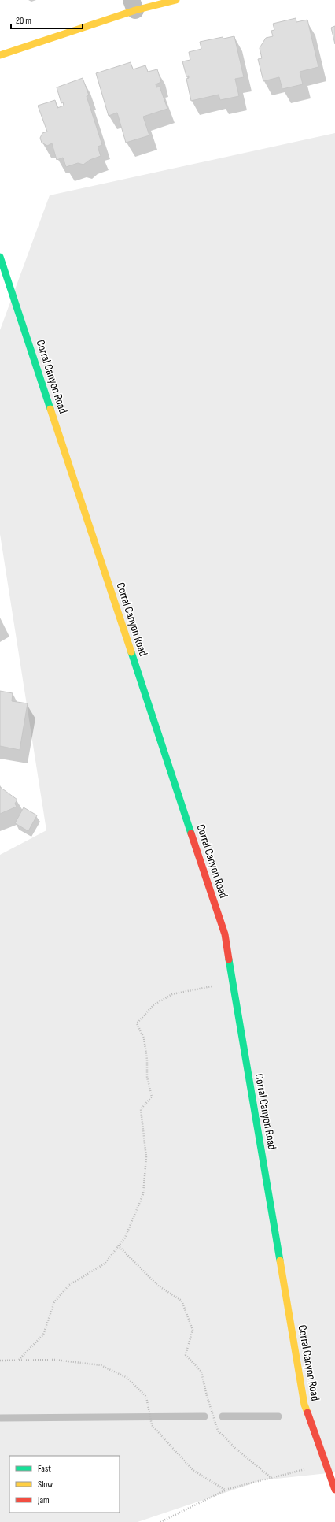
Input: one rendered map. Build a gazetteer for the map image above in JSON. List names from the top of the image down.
{
  "streets": {
    "main road": ["Corral Canyon Road"]
  },
  "legend": ["Fast", "Slow", "Jam"],
  "scale_bar": "20 m"
}
